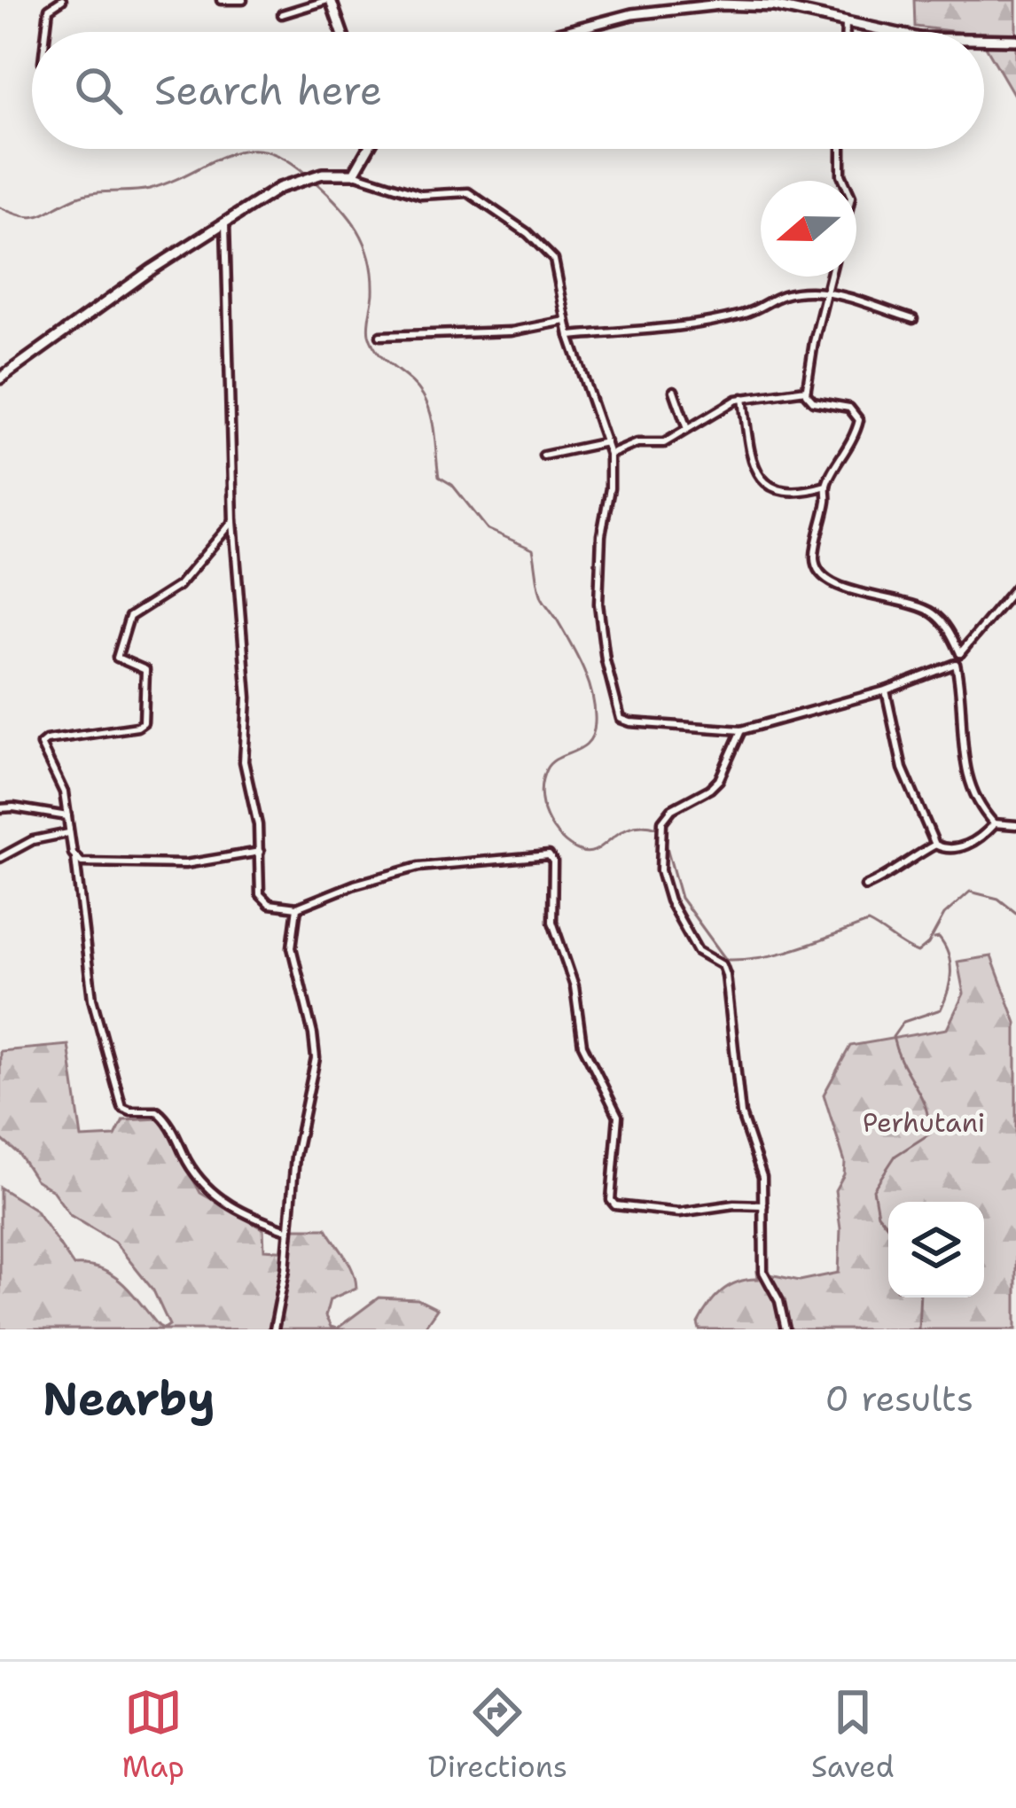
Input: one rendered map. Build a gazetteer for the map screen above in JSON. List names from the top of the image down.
{
  "parks": ["Perhutani"],
  "north": "left",
  "page": {
    "search": "Search here",
    "heading": ["Nearby", "0 results"],
    "nav": ["Map", "Directions", "Saved"]
  }
}
